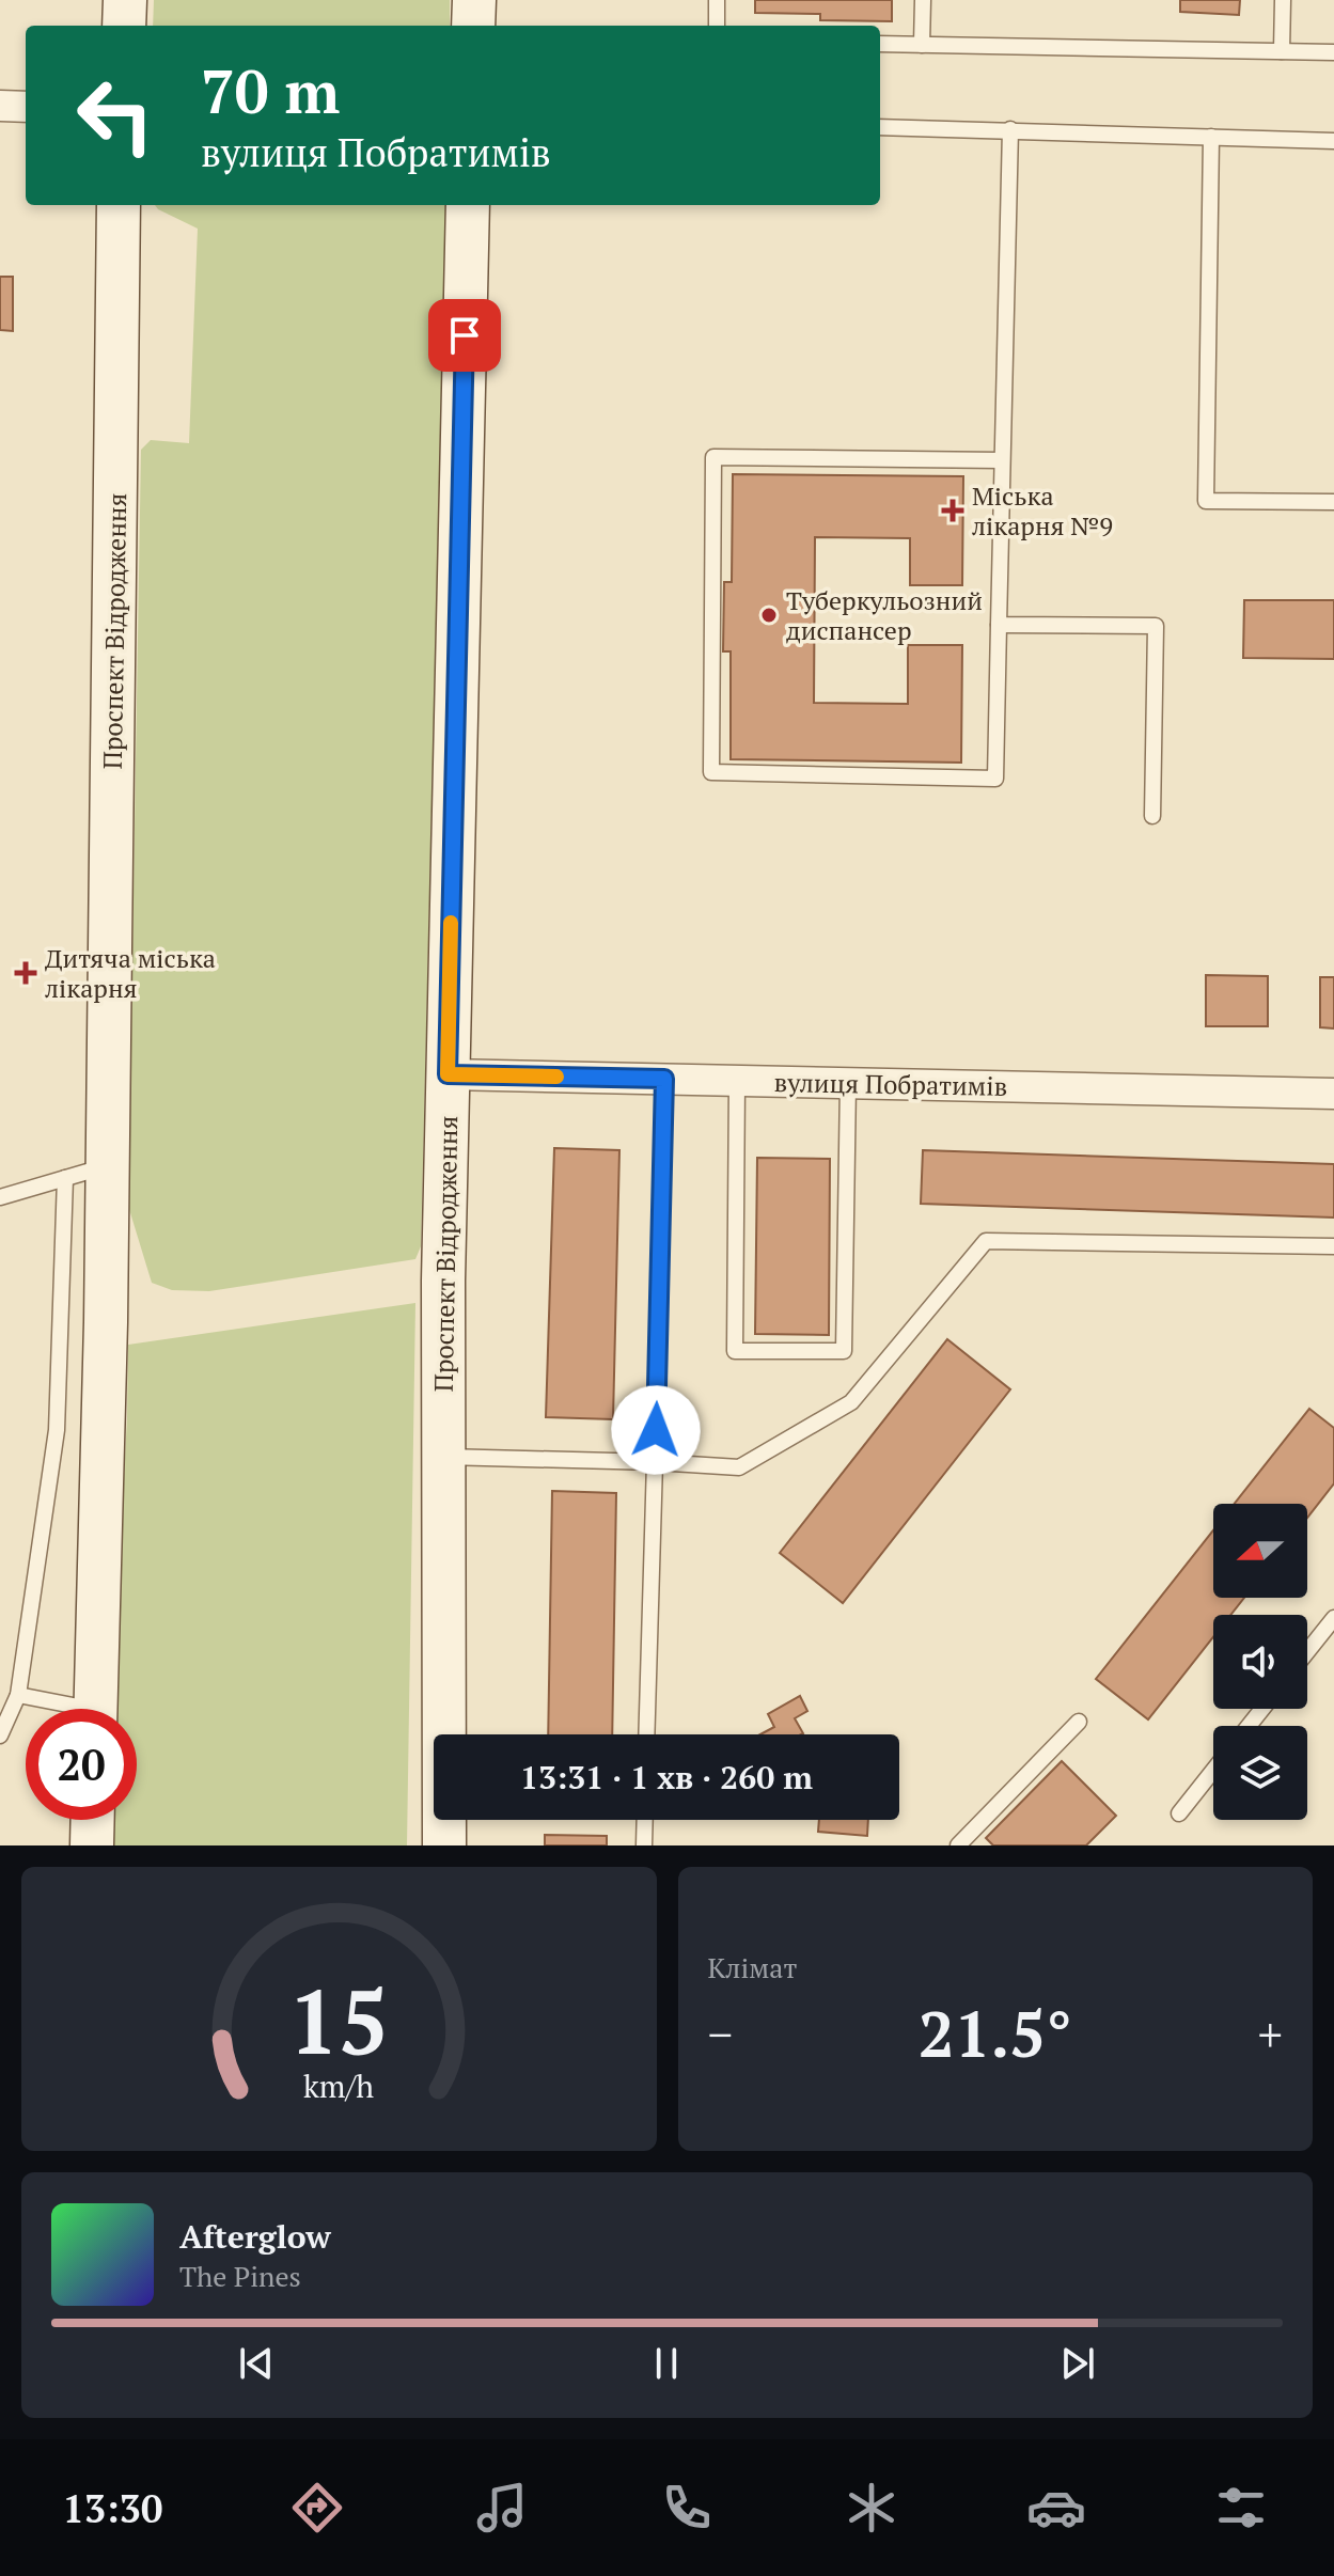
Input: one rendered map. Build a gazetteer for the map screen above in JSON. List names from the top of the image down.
{
  "streets": {
    "main road": ["Проспект Відродження"],
    "street": ["вулиця Побратимів"]
  },
  "crossings": [
    ["Проспект Відродження", "вулиця Побратимів"]
  ],
  "places": {
    "health": ["Міська лікарня №9", "Дитяча міська лікарня"],
    "other": ["Туберкульозний диспансер"]
  },
  "north": "left",
  "page": {
    "turn": ["70 m", "вулиця Побратимів"],
    "limit": "20",
    "trip": "13:31 · 1 хв · 260 m",
    "tile": "Клімат",
    "heat": ["−", "21.5°", "+"],
    "song": ["Afterglow", "The Pines"],
    "tabs": "13:30",
    "gauge": ["15", "km/h"]
  }
}
